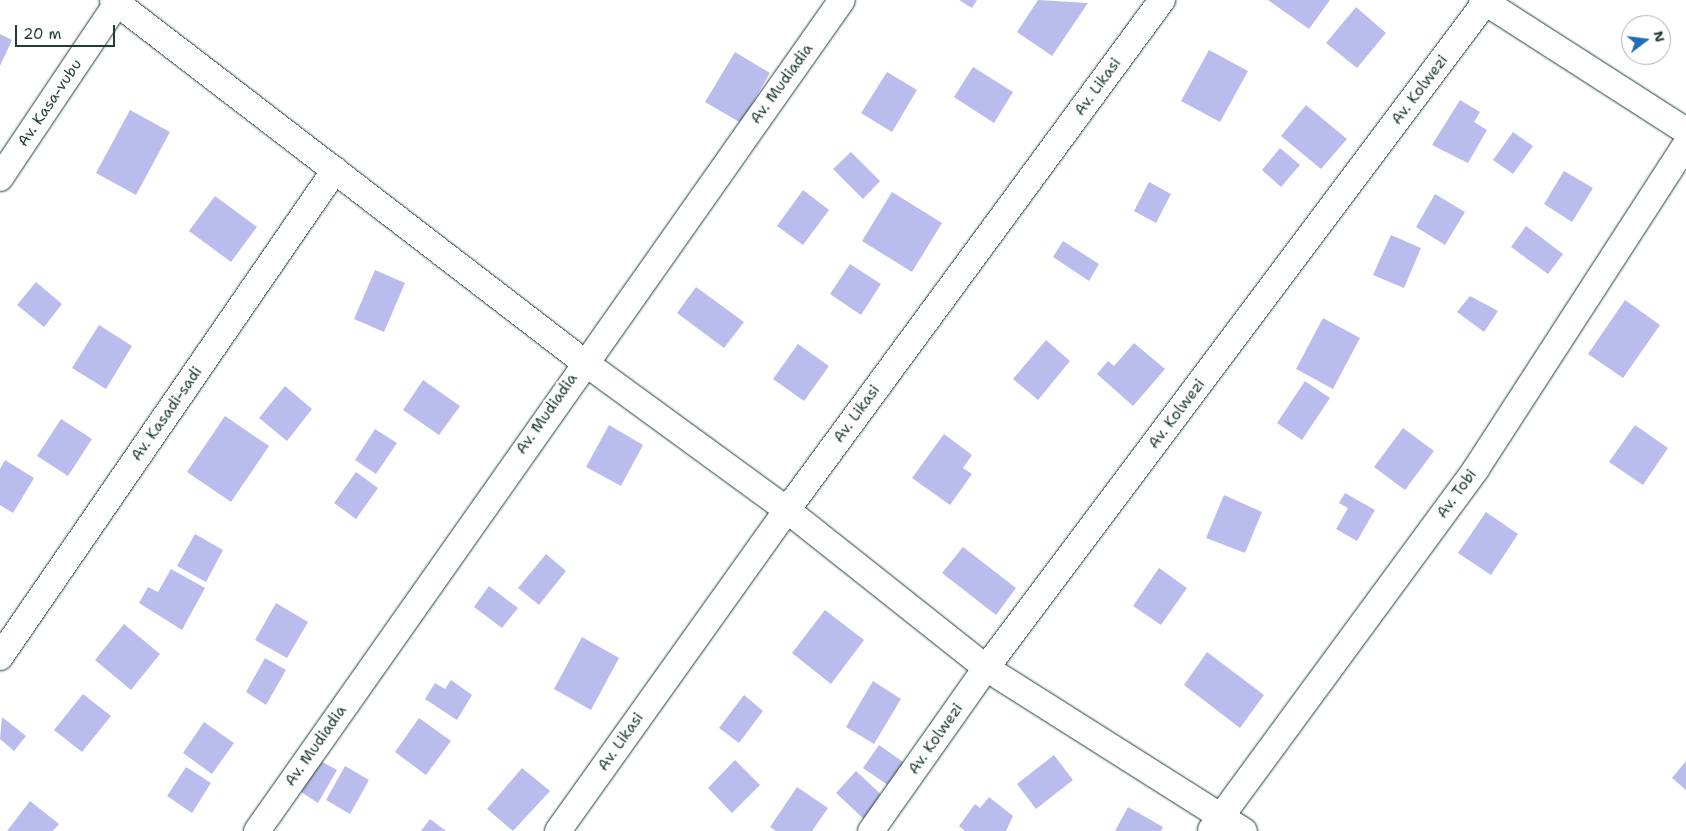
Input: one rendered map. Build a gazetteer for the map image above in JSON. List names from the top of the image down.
{
  "streets": {
    "street": [
      "Av. Mudiadia",
      "Av. Likasi",
      "Av. Kolwezi",
      "Av. Kasa-vubu",
      "Av. Kasadi-sadi",
      "Av. Tobi"
    ]
  },
  "scale_bar": "20 m",
  "north": "right"
}
